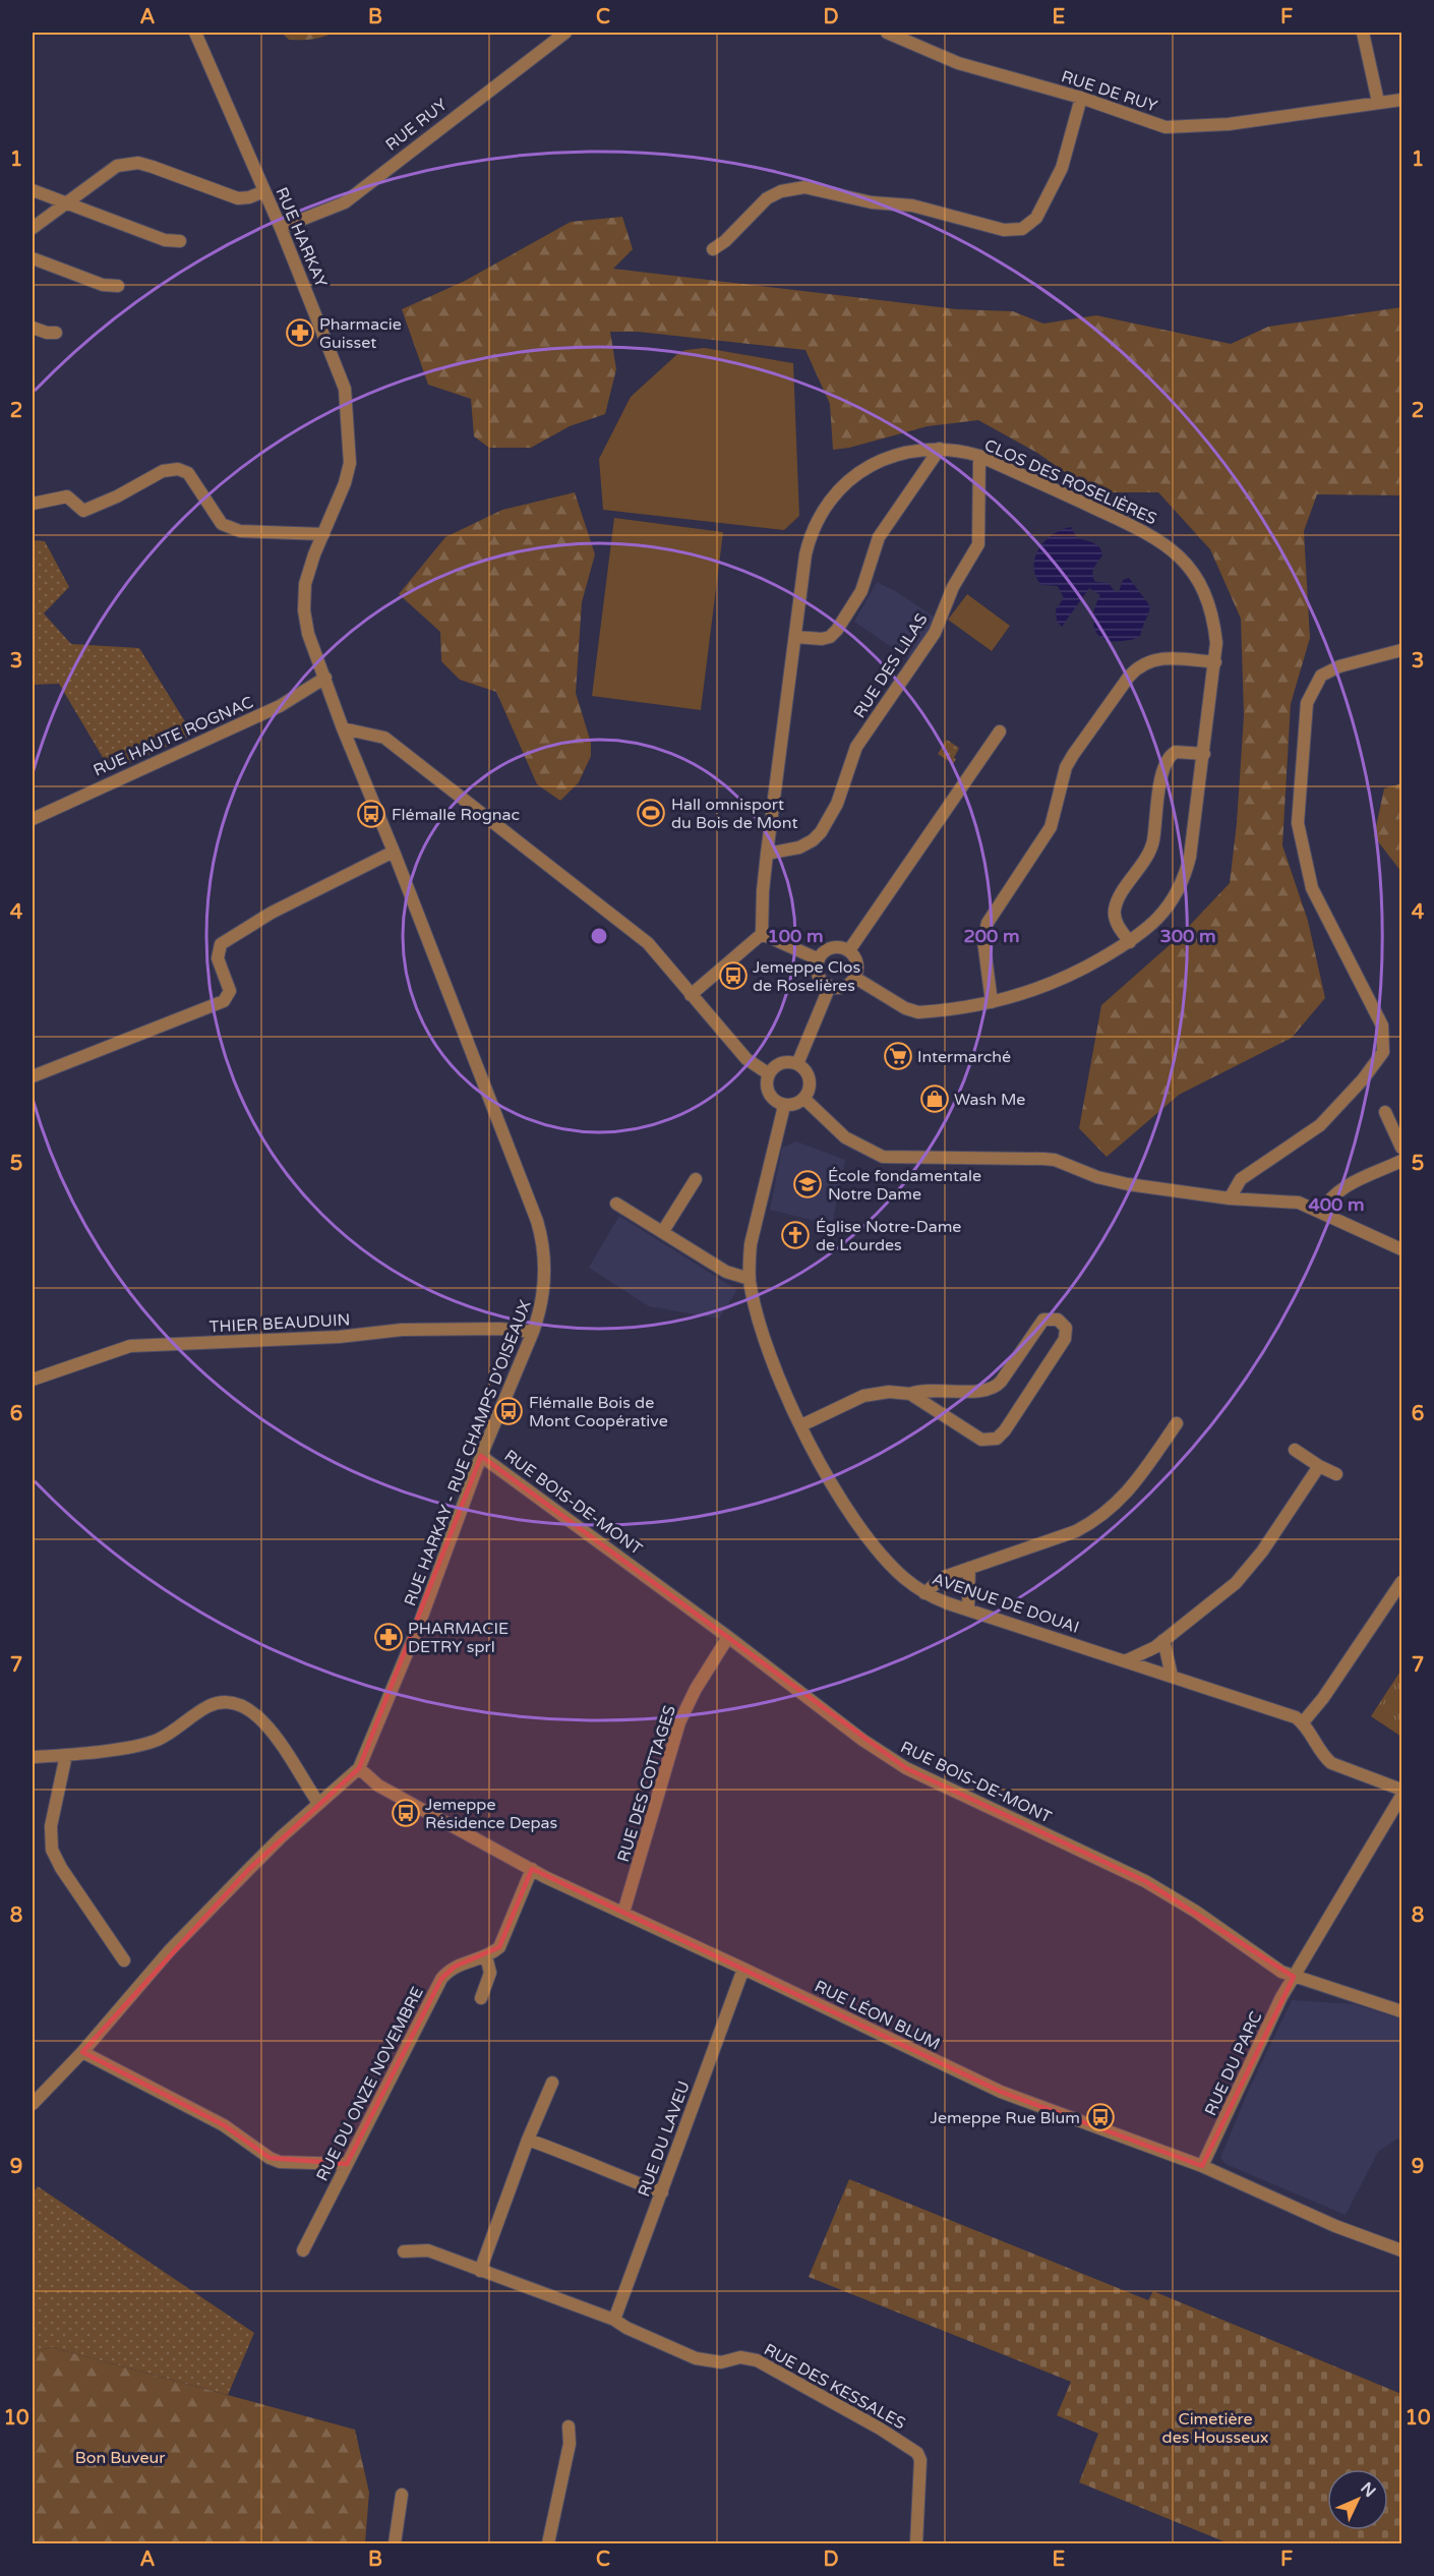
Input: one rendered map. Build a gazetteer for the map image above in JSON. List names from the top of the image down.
{
  "streets": {
    "street": [
      "RUE DE RUY",
      "RUE RUY",
      "RUE HARKAY",
      "CLOS DES ROSELIÈRES",
      "RUE DES LILAS",
      "RUE HAUTE ROGNAC",
      "THIER BEAUDUIN",
      "RUE HARKAY - RUE CHAMPS D'OISEAUX",
      "RUE BOIS-DE-MONT",
      "AVENUE DE DOUAI",
      "RUE DES COTTAGES",
      "RUE LÉON BLUM",
      "RUE DU PARC",
      "RUE DU ONZE NOVEMBRE",
      "RUE DU LAVEU",
      "RUE DES KESSALES"
    ]
  },
  "crossings": [
    ["RUE RUY", "RUE HARKAY"],
    ["RUE HARKAY", "RUE HARKAY - RUE CHAMPS D'OISEAUX"],
    ["CLOS DES ROSELIÈRES", "RUE DES LILAS"],
    ["RUE HAUTE ROGNAC", "RUE HARKAY - RUE CHAMPS D'OISEAUX"],
    ["THIER BEAUDUIN", "RUE HARKAY - RUE CHAMPS D'OISEAUX"],
    ["RUE HARKAY - RUE CHAMPS D'OISEAUX", "RUE BOIS-DE-MONT"],
    ["RUE HARKAY - RUE CHAMPS D'OISEAUX", "RUE LÉON BLUM"],
    ["RUE BOIS-DE-MONT", "RUE DES COTTAGES"],
    ["RUE BOIS-DE-MONT", "RUE DU PARC"],
    ["RUE DES COTTAGES", "RUE LÉON BLUM"],
    ["RUE LÉON BLUM", "RUE DU PARC"],
    ["RUE LÉON BLUM", "RUE DU ONZE NOVEMBRE"],
    ["RUE LÉON BLUM", "RUE DU LAVEU"],
    ["RUE DU LAVEU", "RUE DES KESSALES"]
  ],
  "parks": ["Cimetière des Housseux", "Bon Buveur"],
  "places": {
    "pharmacy": ["Pharmacie Guisset", "PHARMACIE DETRY sprl"],
    "sports": ["Hall omnisport du Bois de Mont"],
    "bus stop": [
      "Flémalle Rognac",
      "Jemeppe Clos de Roselières",
      "Flémalle Bois de Mont Coopérative",
      "Jemeppe Résidence Depas",
      "Jemeppe Rue Blum"
    ],
    "supermarket": ["Intermarché"],
    "shop": ["Wash Me"],
    "school or university": ["École fondamentale Notre Dame"],
    "church": ["Église Notre-Dame de Lourdes"]
  },
  "north": "top right",
  "grid": {
    "columns": [
      "A",
      "B",
      "C",
      "D",
      "E",
      "F"
    ],
    "rows": [
      "1",
      "2",
      "3",
      "4",
      "5",
      "6",
      "7",
      "8",
      "9",
      "10"
    ]
  },
  "rings": [
    "100 m",
    "200 m",
    "300 m",
    "400 m"
  ]
}
